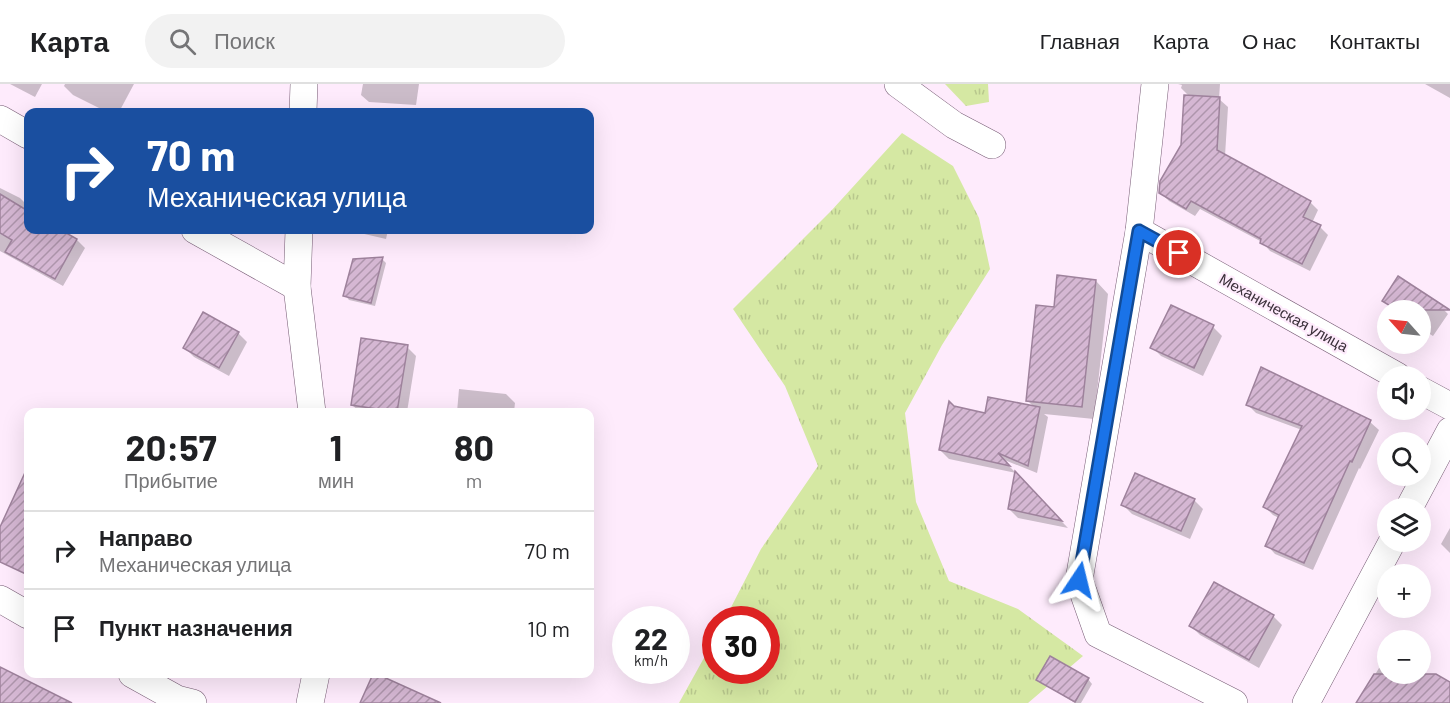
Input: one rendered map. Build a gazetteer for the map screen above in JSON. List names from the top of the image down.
{
  "streets": {
    "street": ["Механическая улица"]
  },
  "north": "top left",
  "page": {
    "header": "Карта",
    "search": "Поиск",
    "nav": [
      "Главная",
      "Карта",
      "О нас",
      "Контакты"
    ],
    "turn": ["70 m", "Механическая улица"],
    "map_buttons": ["+", "−"],
    "eta": [
      "20:57",
      "Прибытие",
      "1",
      "мин",
      "80",
      "m"
    ],
    "list": [
      {
        "name": "Направо",
        "note": "Механическая улица",
        "value": "70 m"
      },
      {
        "name": "Пункт назначения",
        "value": "10 m"
      }
    ],
    "speed": "22 km/h",
    "limit": "30"
  }
}
